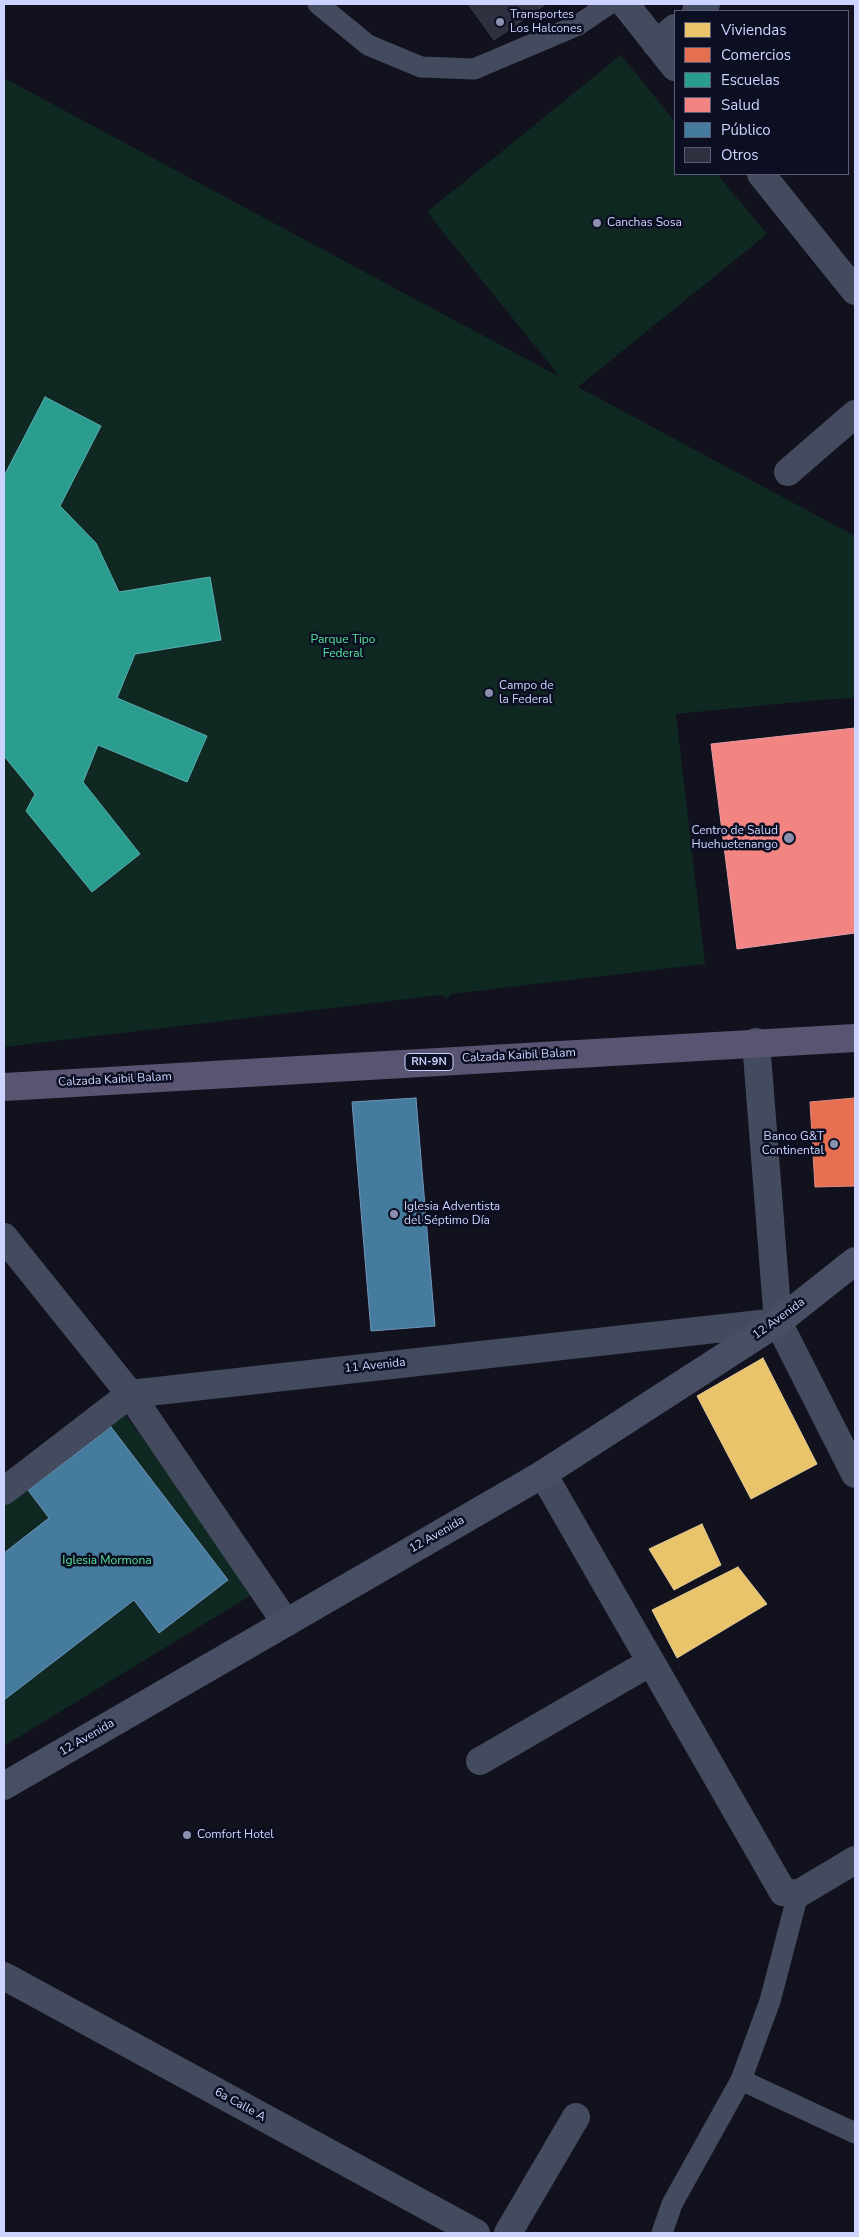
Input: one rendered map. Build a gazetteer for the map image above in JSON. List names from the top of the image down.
{
  "streets": {
    "main road": ["Calzada Kaibil Balam", "RN-9N"],
    "street": ["12 Avenida", "11 Avenida", "6a Calle A"]
  },
  "crossings": [
    ["12 Avenida", "11 Avenida"]
  ],
  "parks": ["Parque Tipo Federal", "Iglesia Mormona"],
  "places": [
    "Transportes Los Halcones",
    "Canchas Sosa",
    "Campo de la Federal",
    "Centro de Salud Huehuetenango",
    "Banco G&T Continental",
    "Iglesia Adventista del Séptimo Día",
    "Comfort Hotel"
  ],
  "legend": [
    "Viviendas",
    "Comercios",
    "Escuelas",
    "Salud",
    "Público",
    "Otros"
  ]
}
